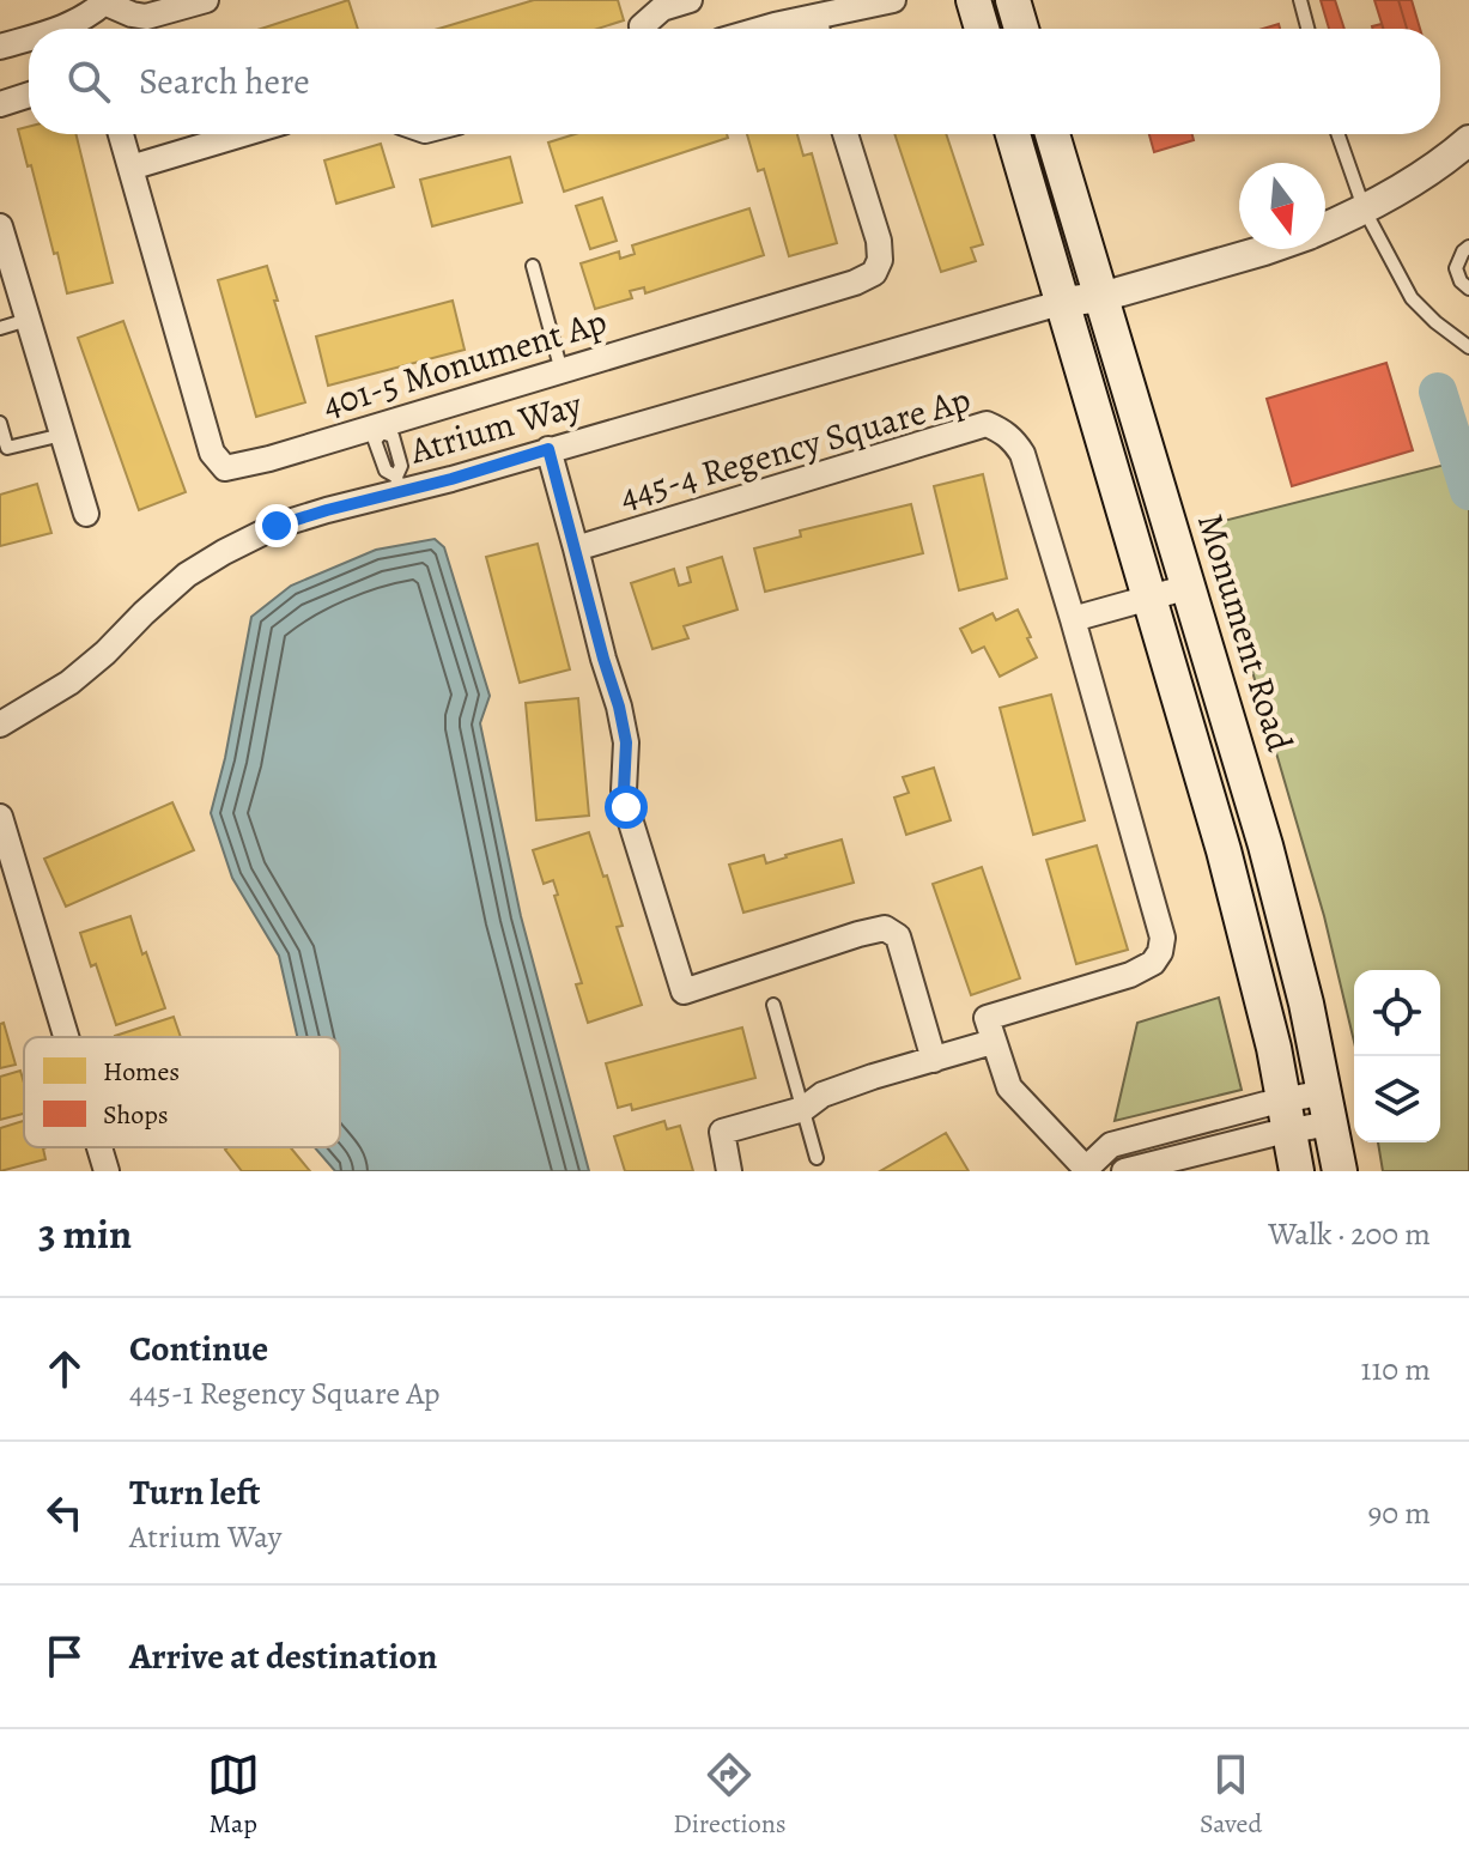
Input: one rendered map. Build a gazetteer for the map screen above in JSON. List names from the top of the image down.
{
  "streets": {
    "main road": ["Monument Road"],
    "street": ["401-5 Monument Ap", "Atrium Way", "445-4 Regency Square Ap"]
  },
  "legend": ["Homes", "Shops"],
  "north": "bottom",
  "page": {
    "search": "Search here",
    "heading": ["3 min", "Walk · 200 m"],
    "list": [
      ["Continue", "445-1 Regency Square Ap", "110 m"],
      ["Turn left", "Atrium Way", "90 m"],
      "Arrive at destination"
    ],
    "nav": ["Map", "Directions", "Saved"]
  }
}
